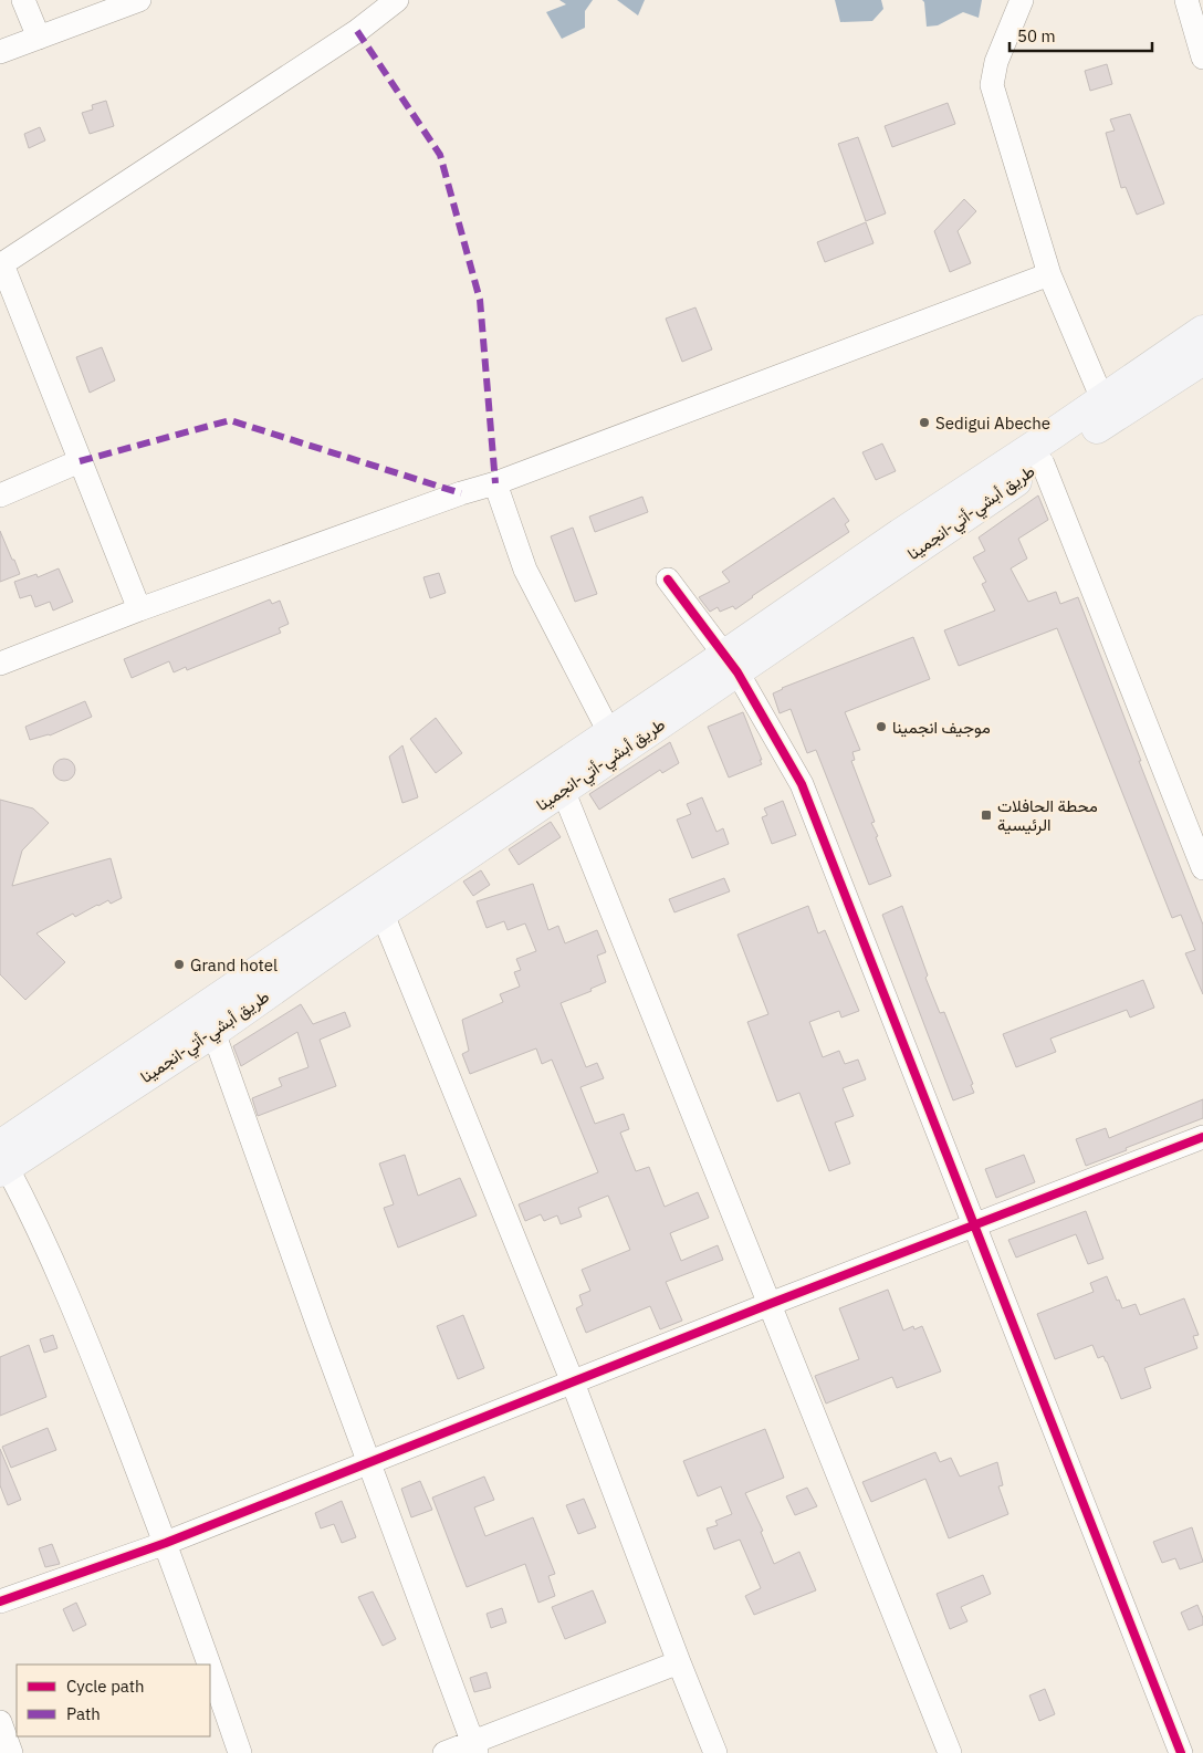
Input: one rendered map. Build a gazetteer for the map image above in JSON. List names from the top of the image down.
{
  "streets": {
    "highway": ["طريق أبشي-أتي-انجمينا"]
  },
  "places": {
    "other": ["Sedigui Abeche", "موجيف انجمينا", "Grand hotel"],
    "transit": ["محطة الحافلات الرئيسية"]
  },
  "legend": ["Cycle path", "Path"],
  "scale_bar": "50 m"
}
